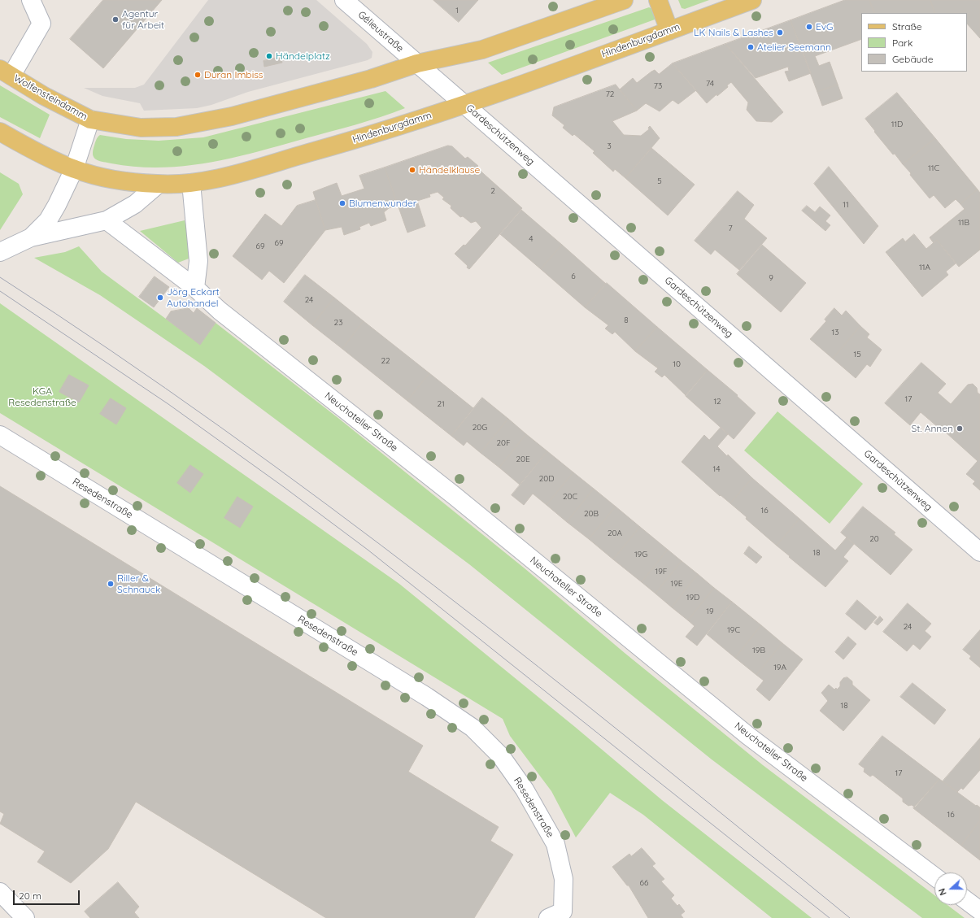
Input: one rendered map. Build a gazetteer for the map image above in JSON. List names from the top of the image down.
{
  "streets": {
    "main road": ["Hindenburgdamm", "Wolfensteindamm"],
    "street": [
      "Gélieustraße",
      "Gardeschützenweg",
      "Neuchateller Straße",
      "Resedenstraße"
    ]
  },
  "crossings": [
    ["Gélieustraße", "Wolfensteindamm"],
    ["Gélieustraße", "Gardeschützenweg"],
    ["Hindenburgdamm", "Gardeschützenweg"],
    ["Wolfensteindamm", "Gardeschützenweg"]
  ],
  "parks": ["KGA Resedenstraße"],
  "places": [
    "Agentur für Arbeit",
    "EvG",
    "LK Nails & Lashes",
    "Atelier Seemann",
    "Händelplatz",
    "Duran Imbiss",
    "Händelklause",
    "Blumenwunder",
    "Jörg Eckart Autohandel",
    "St. Annen",
    "Riller & Schnauck"
  ],
  "house_numbers": [
    "1",
    "74",
    "73",
    "72",
    "11D",
    "3",
    "11C",
    "5",
    "2",
    "11",
    "11B",
    "7",
    "4",
    "69",
    "69",
    "11A",
    "6",
    "9",
    "24",
    "8",
    "23",
    "13",
    "15",
    "22",
    "10",
    "17",
    "12",
    "21",
    "20G",
    "20F",
    "20E",
    "14",
    "20D",
    "20C",
    "16",
    "20B",
    "20A",
    "20",
    "18",
    "19G",
    "19F",
    "19E",
    "19D",
    "19",
    "24",
    "19C",
    "19B",
    "19A",
    "18",
    "17",
    "16",
    "66"
  ],
  "legend": ["Straße", "Park", "Gebäude"],
  "scale_bar": "20 m",
  "north": "left"
}
